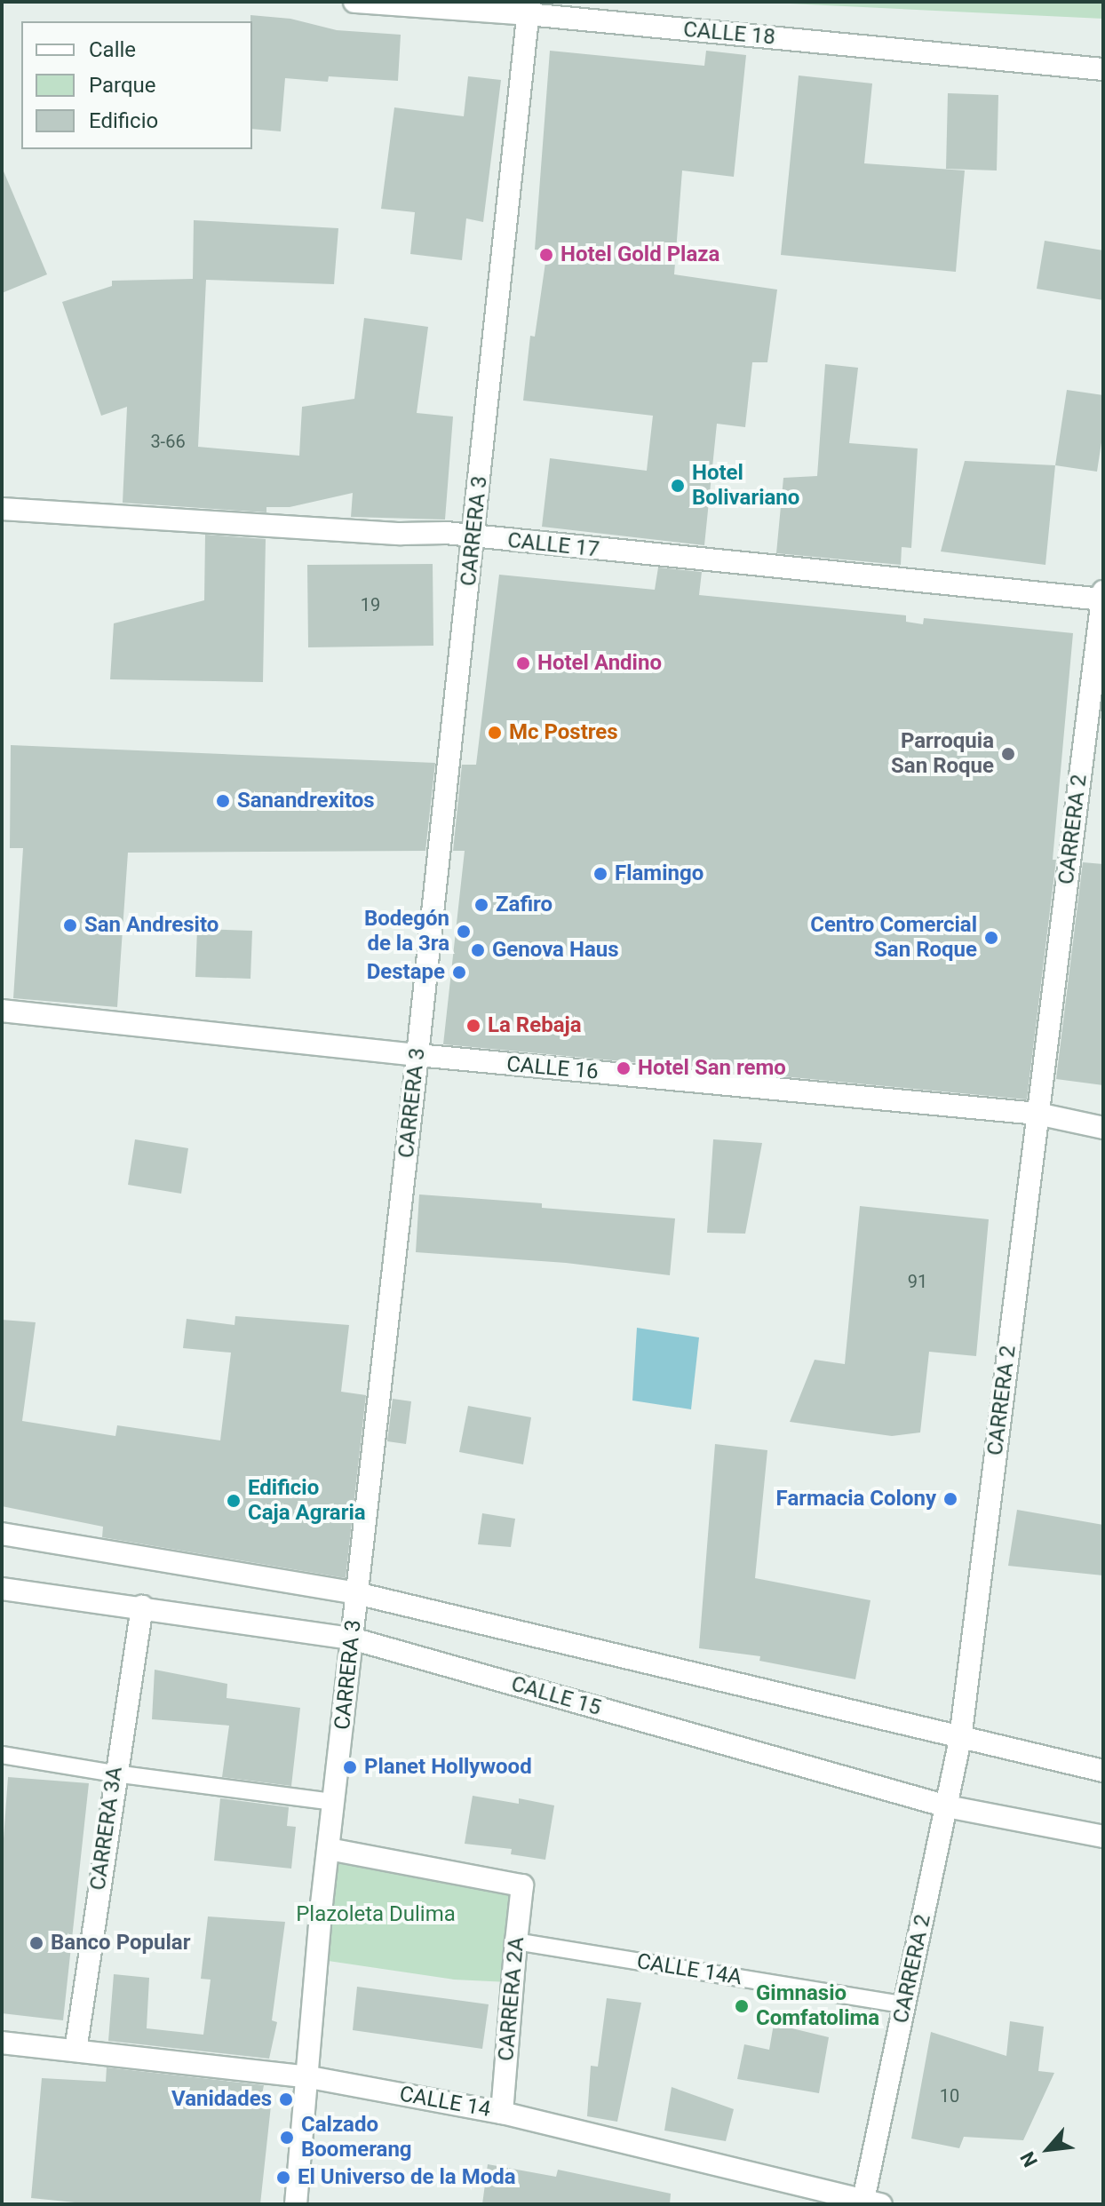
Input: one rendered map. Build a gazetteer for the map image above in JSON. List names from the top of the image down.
{
  "streets": {
    "street": [
      "CALLE 18",
      "CARRERA 3",
      "CALLE 17",
      "CARRERA 2",
      "CALLE 16",
      "CALLE 15",
      "CARRERA 3A",
      "CARRERA 2A",
      "CALLE 14"
    ],
    "lane": ["CALLE 14A"]
  },
  "crossings": [
    ["CALLE 18", "CARRERA 3"],
    ["CARRERA 3", "CALLE 17"],
    ["CARRERA 3", "CALLE 16"],
    ["CARRERA 3", "CALLE 15"],
    ["CARRERA 3", "CARRERA 2A"],
    ["CARRERA 3", "CALLE 14"],
    ["CALLE 17", "CARRERA 2"],
    ["CARRERA 2", "CALLE 16"],
    ["CARRERA 2", "CALLE 15"],
    ["CARRERA 2", "CALLE 14A"],
    ["CARRERA 2", "CALLE 14"],
    ["CALLE 15", "CARRERA 3A"],
    ["CARRERA 3A", "CALLE 14"],
    ["CALLE 14A", "CARRERA 2A"],
    ["CARRERA 2A", "CALLE 14"]
  ],
  "parks": ["Plazoleta Dulima"],
  "places": [
    "Hotel Gold Plaza",
    "Hotel Bolivariano",
    "Hotel Andino",
    "Mc Postres",
    "Parroquia San Roque",
    "Sanandrexitos",
    "Flamingo",
    "Zafiro",
    "San Andresito",
    "Bodegón de la 3ra",
    "Centro Comercial San Roque",
    "Genova Haus",
    "Destape",
    "La Rebaja",
    "Hotel San remo",
    "Farmacia Colony",
    "Edificio Caja Agraria",
    "Planet Hollywood",
    "Banco Popular",
    "Gimnasio Comfatolima",
    "Vanidades",
    "Calzado Boomerang",
    "El Universo de la Moda"
  ],
  "house_numbers": [
    "3-66",
    "19",
    "91",
    "10"
  ],
  "legend": ["Calle", "Parque", "Edificio"],
  "north": "bottom left"
}
